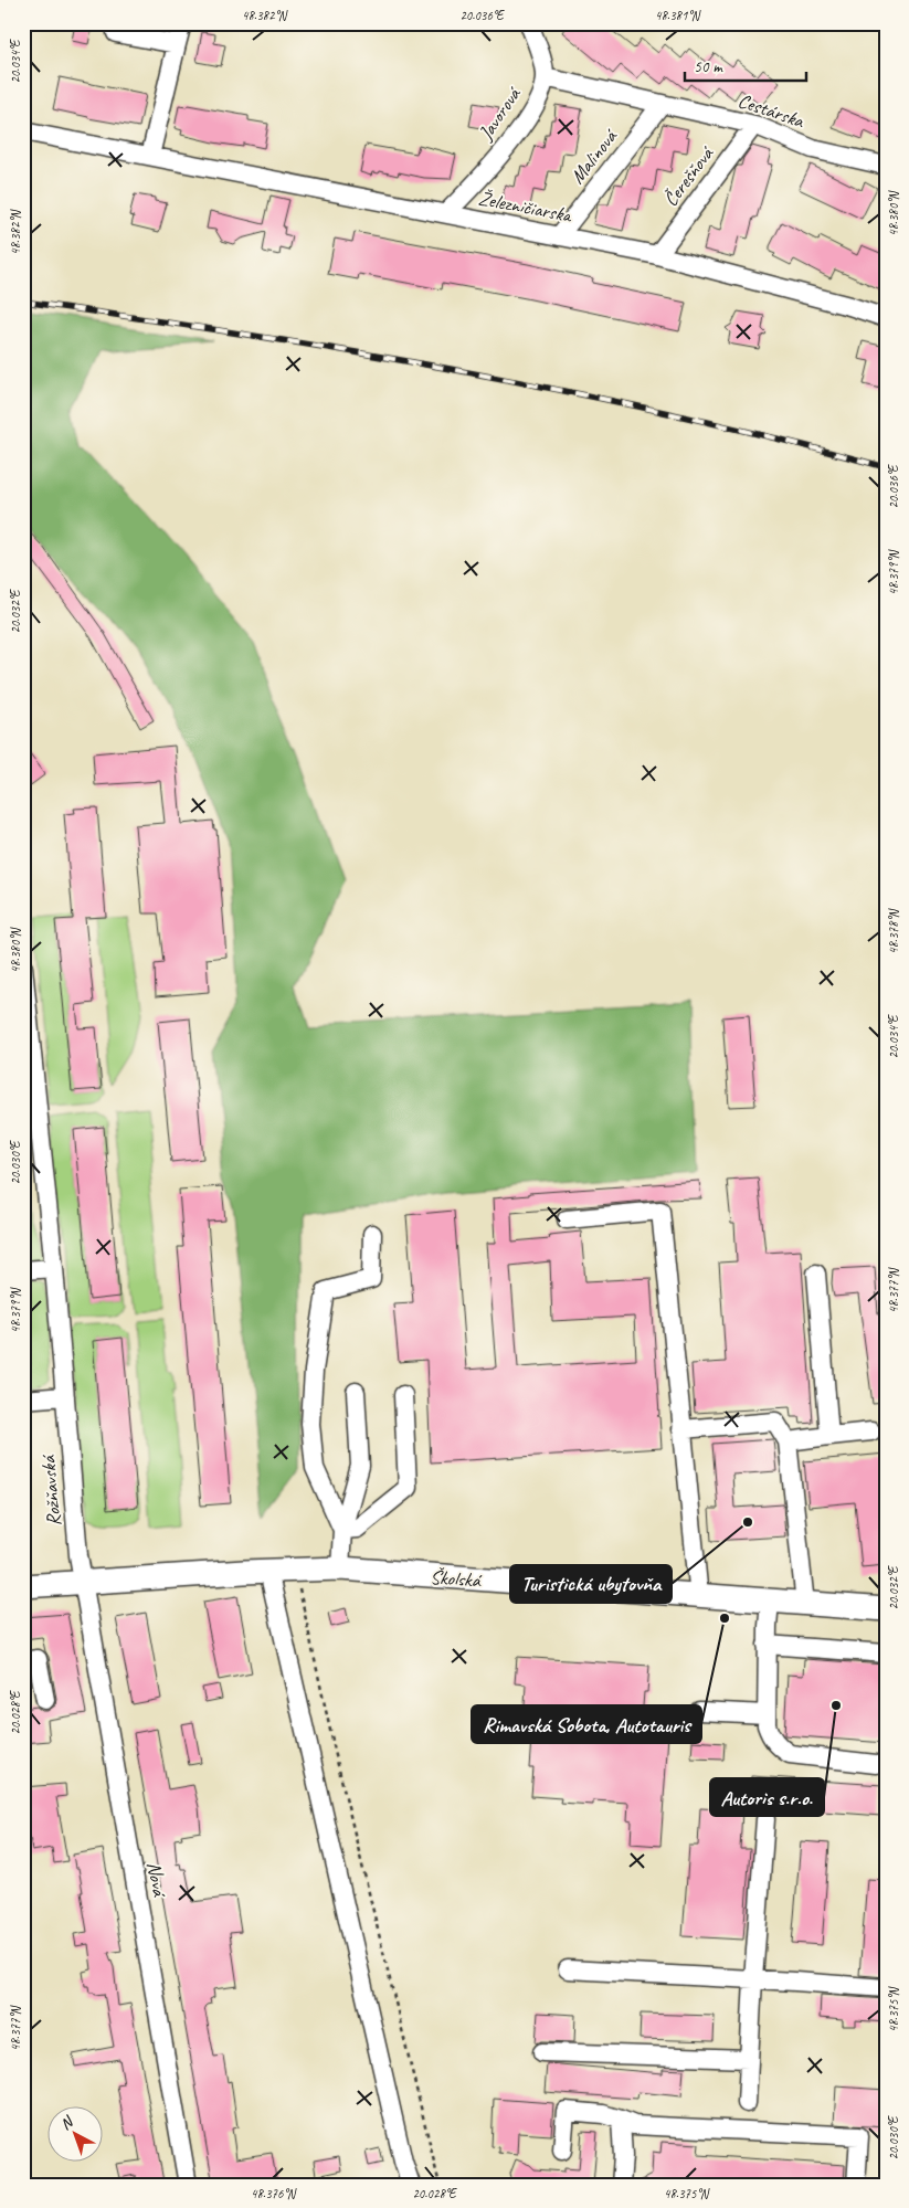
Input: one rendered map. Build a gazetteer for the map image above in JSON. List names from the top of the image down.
{
  "streets": {
    "main road": ["Školská"],
    "street": [
      "Cestárska",
      "Javorová",
      "Malinová",
      "Čerešňová",
      "Železničiarska",
      "Rožňavská",
      "Nová"
    ]
  },
  "crossings": [
    ["Cestárska", "Javorová"],
    ["Cestárska", "Malinová"],
    ["Cestárska", "Čerešňová"],
    ["Javorová", "Železničiarska"],
    ["Malinová", "Železničiarska"],
    ["Čerešňová", "Železničiarska"],
    ["Rožňavská", "Školská"],
    ["Rožňavská", "Nová"],
    ["Školská", "Nová"]
  ],
  "places": ["Turistická ubytovňa", "Rimavská Sobota, Autotauris", "Autoris s.r.o."],
  "scale_bar": "50 m",
  "north": "top left",
  "coordinates": [
    "48.382°N",
    "20.036°E",
    "48.381°N",
    "20.034°E",
    "48.380°N",
    "48.379°N",
    "20.032°E",
    "48.378°N",
    "20.030°E",
    "48.377°N",
    "20.028°E",
    "48.375°N",
    "48.376°N"
  ]
}
